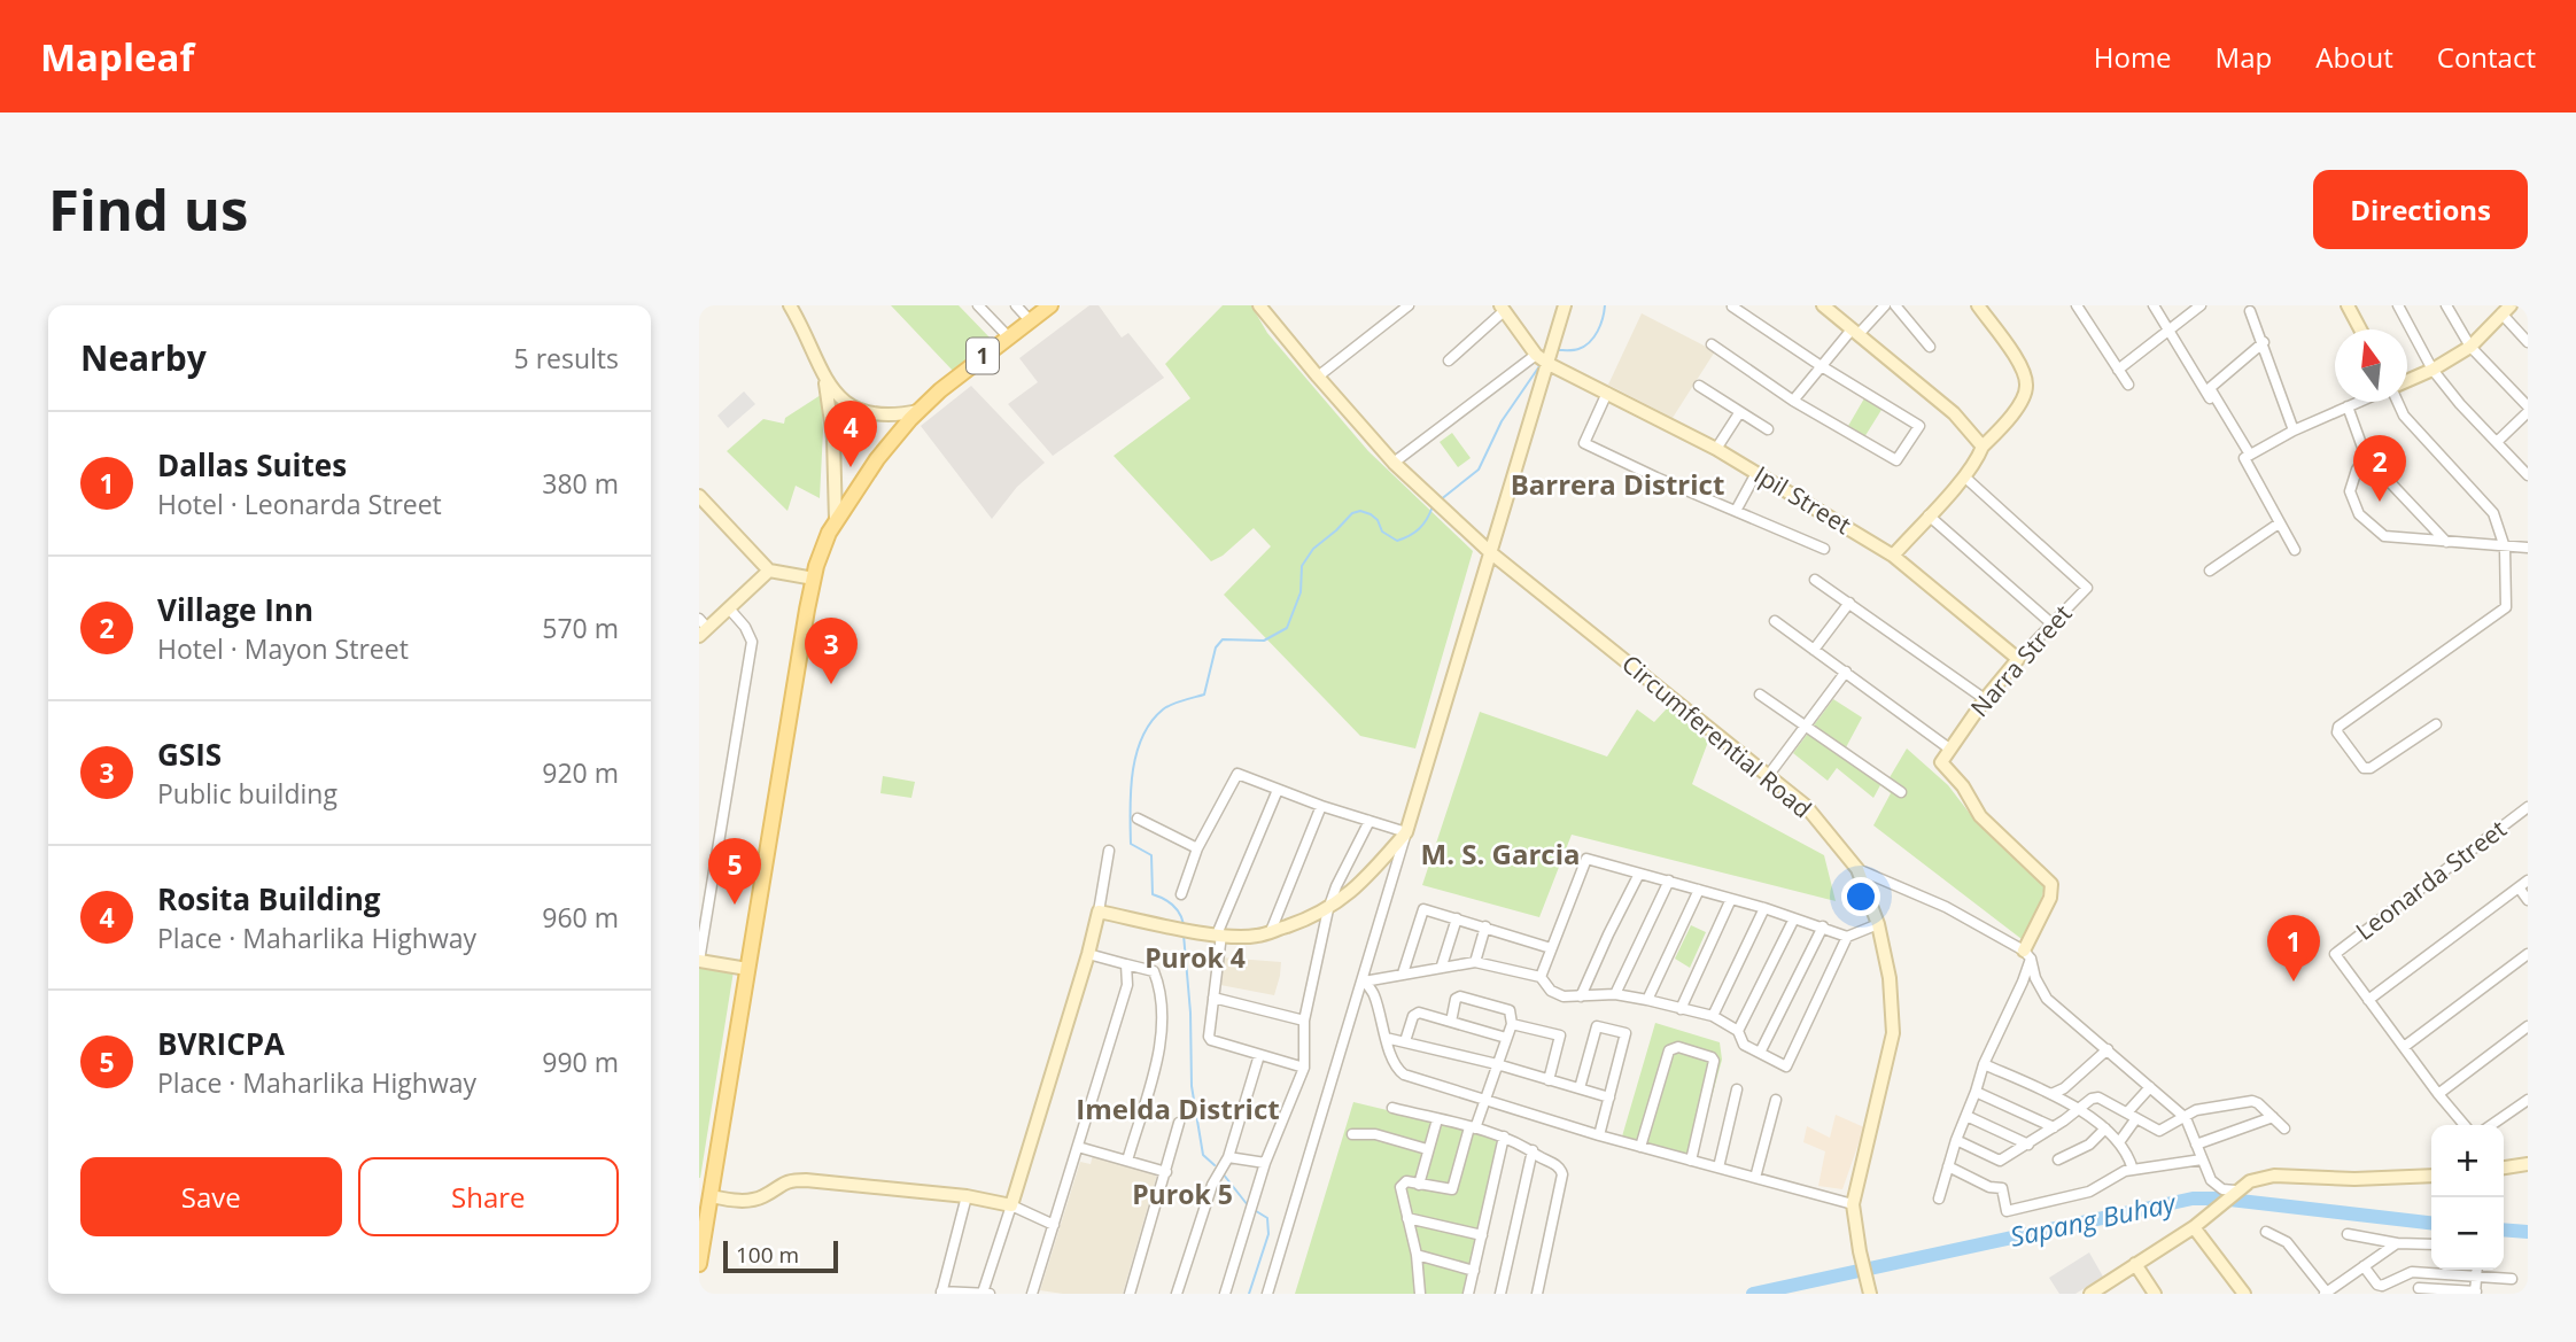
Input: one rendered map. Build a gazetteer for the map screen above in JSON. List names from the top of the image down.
{
  "streets": {
    "main road": ["1"],
    "street": [
      "Ipil Street",
      "Narra Street",
      "Circumferential Road",
      "Leonarda Street"
    ]
  },
  "crossings": [
    ["Ipil Street", "Narra Street"]
  ],
  "districts": [
    "Barrera District",
    "M. S. Garcia",
    "Purok 4",
    "Imelda District",
    "Purok 5"
  ],
  "water": ["Sapang Buhay"],
  "scale_bar": "100 m",
  "north": "top",
  "page": {
    "header": "Mapleaf",
    "nav": [
      "Home",
      "Map",
      "About",
      "Contact"
    ],
    "buttons": [
      "Directions",
      ["Save", "Share"]
    ],
    "title": "Find us",
    "heading": ["Nearby", "5 results"],
    "pins": [
      "4",
      "2",
      "3",
      "5",
      "1"
    ],
    "list": [
      {
        "mark": "1",
        "name": "Dallas Suites",
        "note": "Hotel · Leonarda Street",
        "value": "380 m"
      },
      {
        "mark": "2",
        "name": "Village Inn",
        "note": "Hotel · Mayon Street",
        "value": "570 m"
      },
      {
        "mark": "3",
        "name": "GSIS",
        "note": "Public building",
        "value": "920 m"
      },
      {
        "mark": "4",
        "name": "Rosita Building",
        "note": "Place · Maharlika Highway",
        "value": "960 m"
      },
      {
        "mark": "5",
        "name": "BVRICPA",
        "note": "Place · Maharlika Highway",
        "value": "990 m"
      }
    ],
    "map_buttons": ["+", "−"],
    "scale": "100 m"
  }
}
